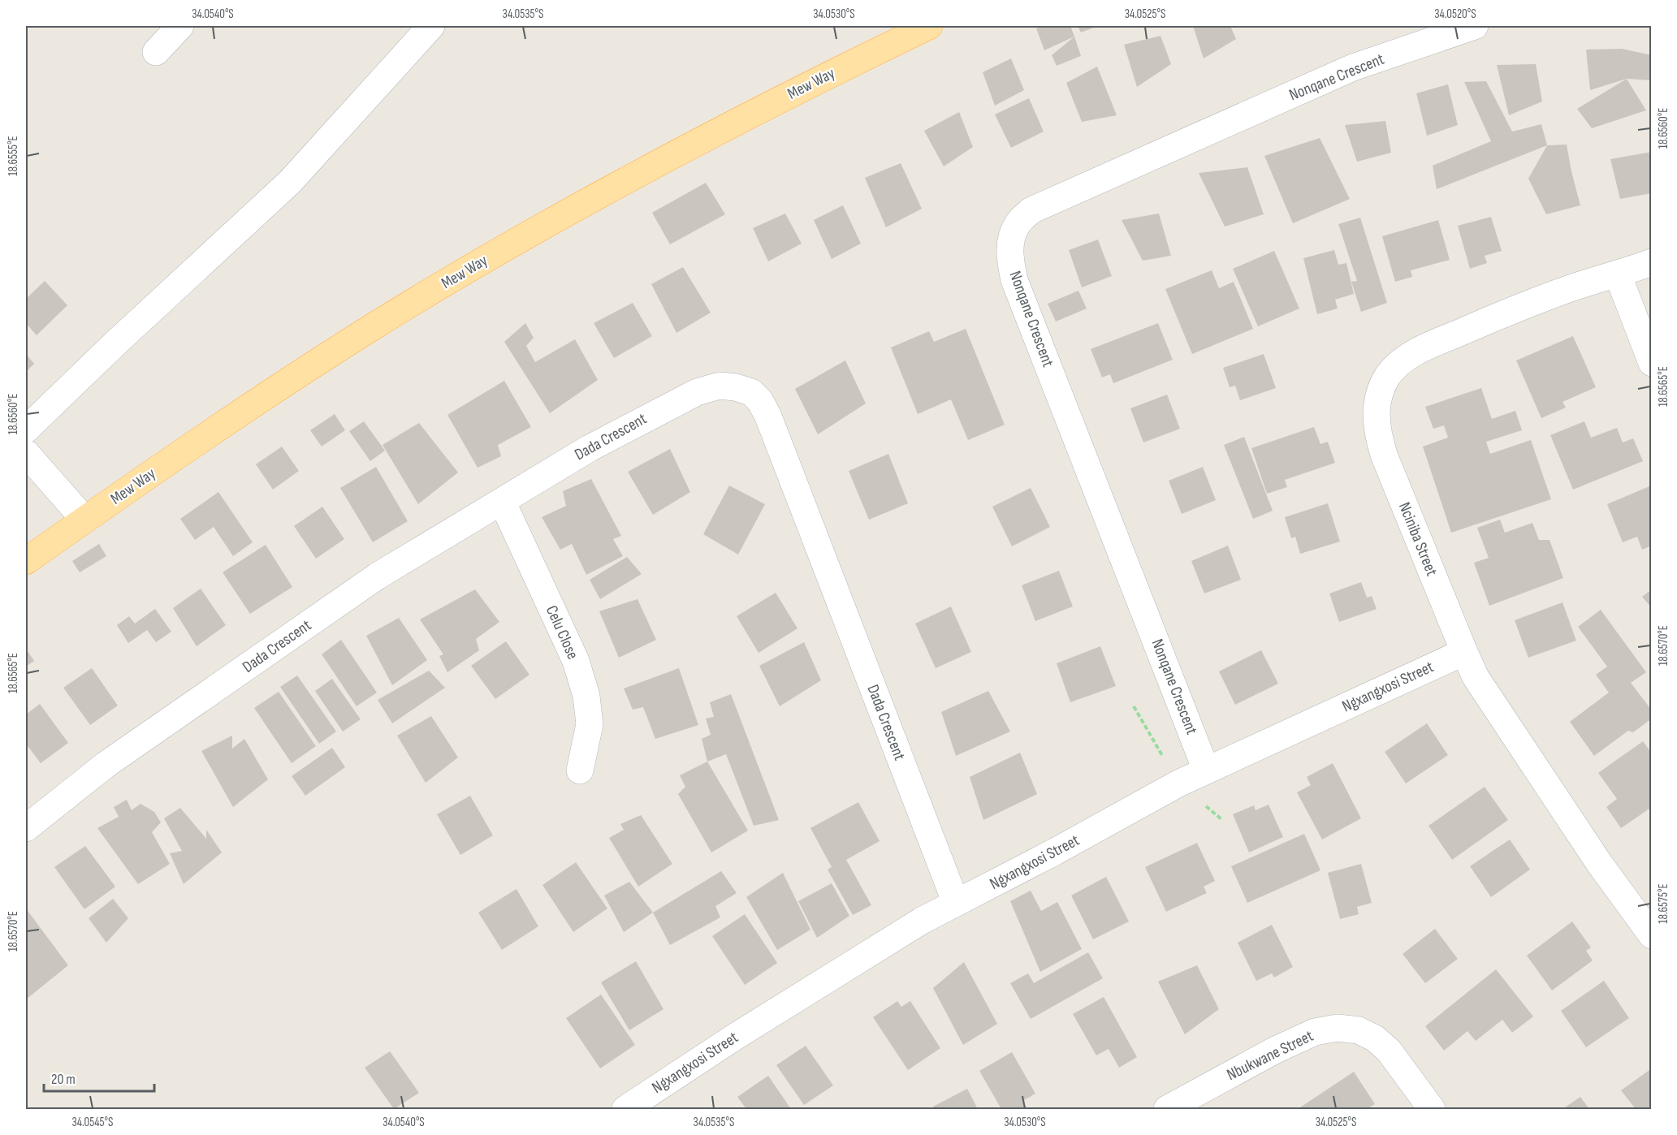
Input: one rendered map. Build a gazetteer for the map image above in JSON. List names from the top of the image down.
{
  "streets": {
    "main road": ["Mew Way"],
    "street": [
      "Nonqane Crescent",
      "Dada Crescent",
      "Nciniba Street",
      "Celu Close",
      "Ngxangxosi Street",
      "Nbukwane Street"
    ]
  },
  "crossings": [
    ["Nonqane Crescent", "Ngxangxosi Street"],
    ["Dada Crescent", "Celu Close"],
    ["Dada Crescent", "Ngxangxosi Street"],
    ["Nciniba Street", "Ngxangxosi Street"]
  ],
  "scale_bar": "20 m",
  "coordinates": [
    "34.0540°S",
    "34.0535°S",
    "34.0530°S",
    "34.0525°S",
    "34.0520°S",
    "18.6560°E",
    "18.6555°E",
    "18.6565°E",
    "18.6570°E",
    "18.6575°E",
    "34.0545°S"
  ]
}
